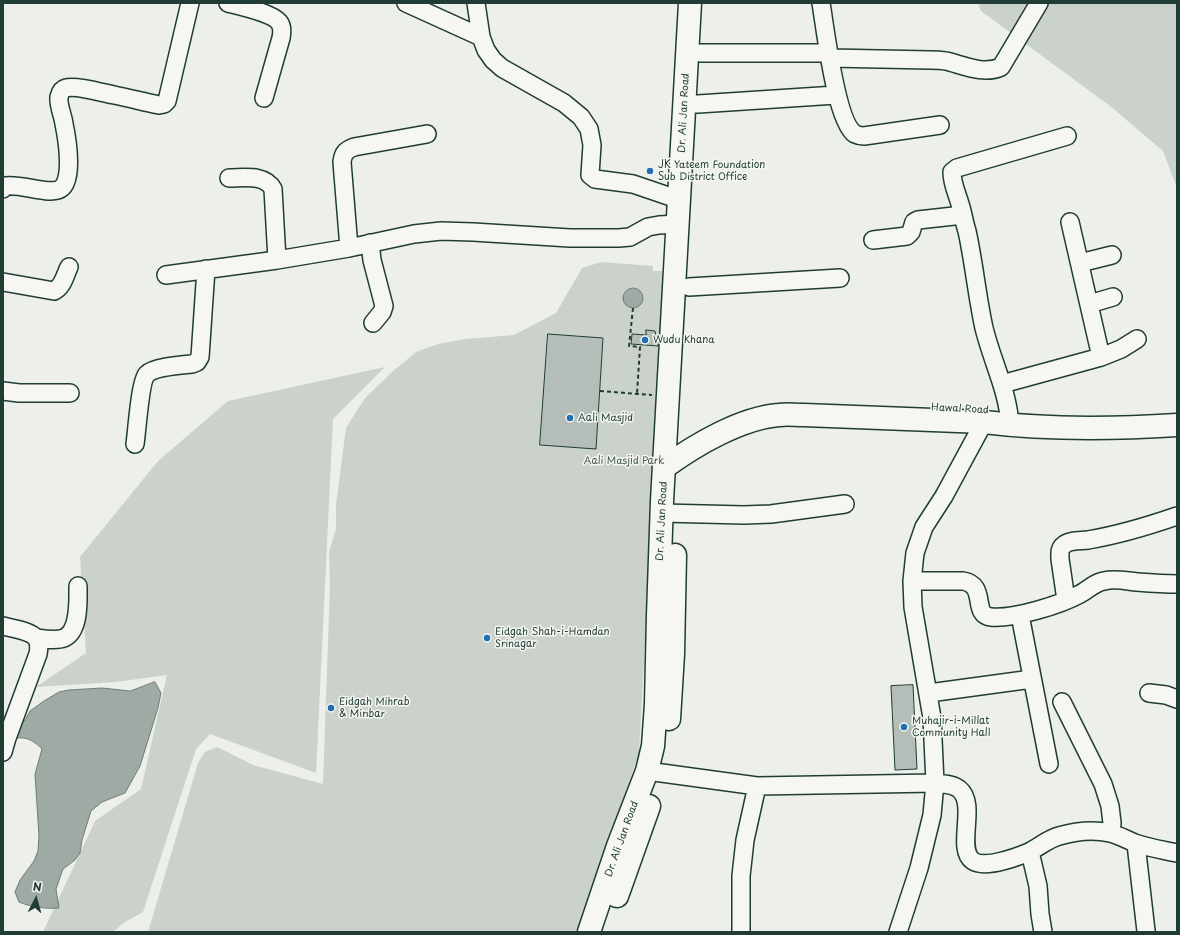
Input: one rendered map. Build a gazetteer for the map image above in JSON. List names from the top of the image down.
{
  "streets": {
    "main road": ["Dr. Ali Jan Road", "Hawal Road"]
  },
  "crossings": [
    ["Dr. Ali Jan Road", "Hawal Road"]
  ],
  "parks": ["Aali Masjid Park"],
  "places": [
    "JK Yateem Foundation Sub District Office",
    "Wudu Khana",
    "Aali Masjid",
    "Eidgah Shah-i-Hamdan Srinagar",
    "Eidgah Mihrab & Minbar",
    "Muhajir-i-Millat Community Hall"
  ],
  "north": "top"
}
